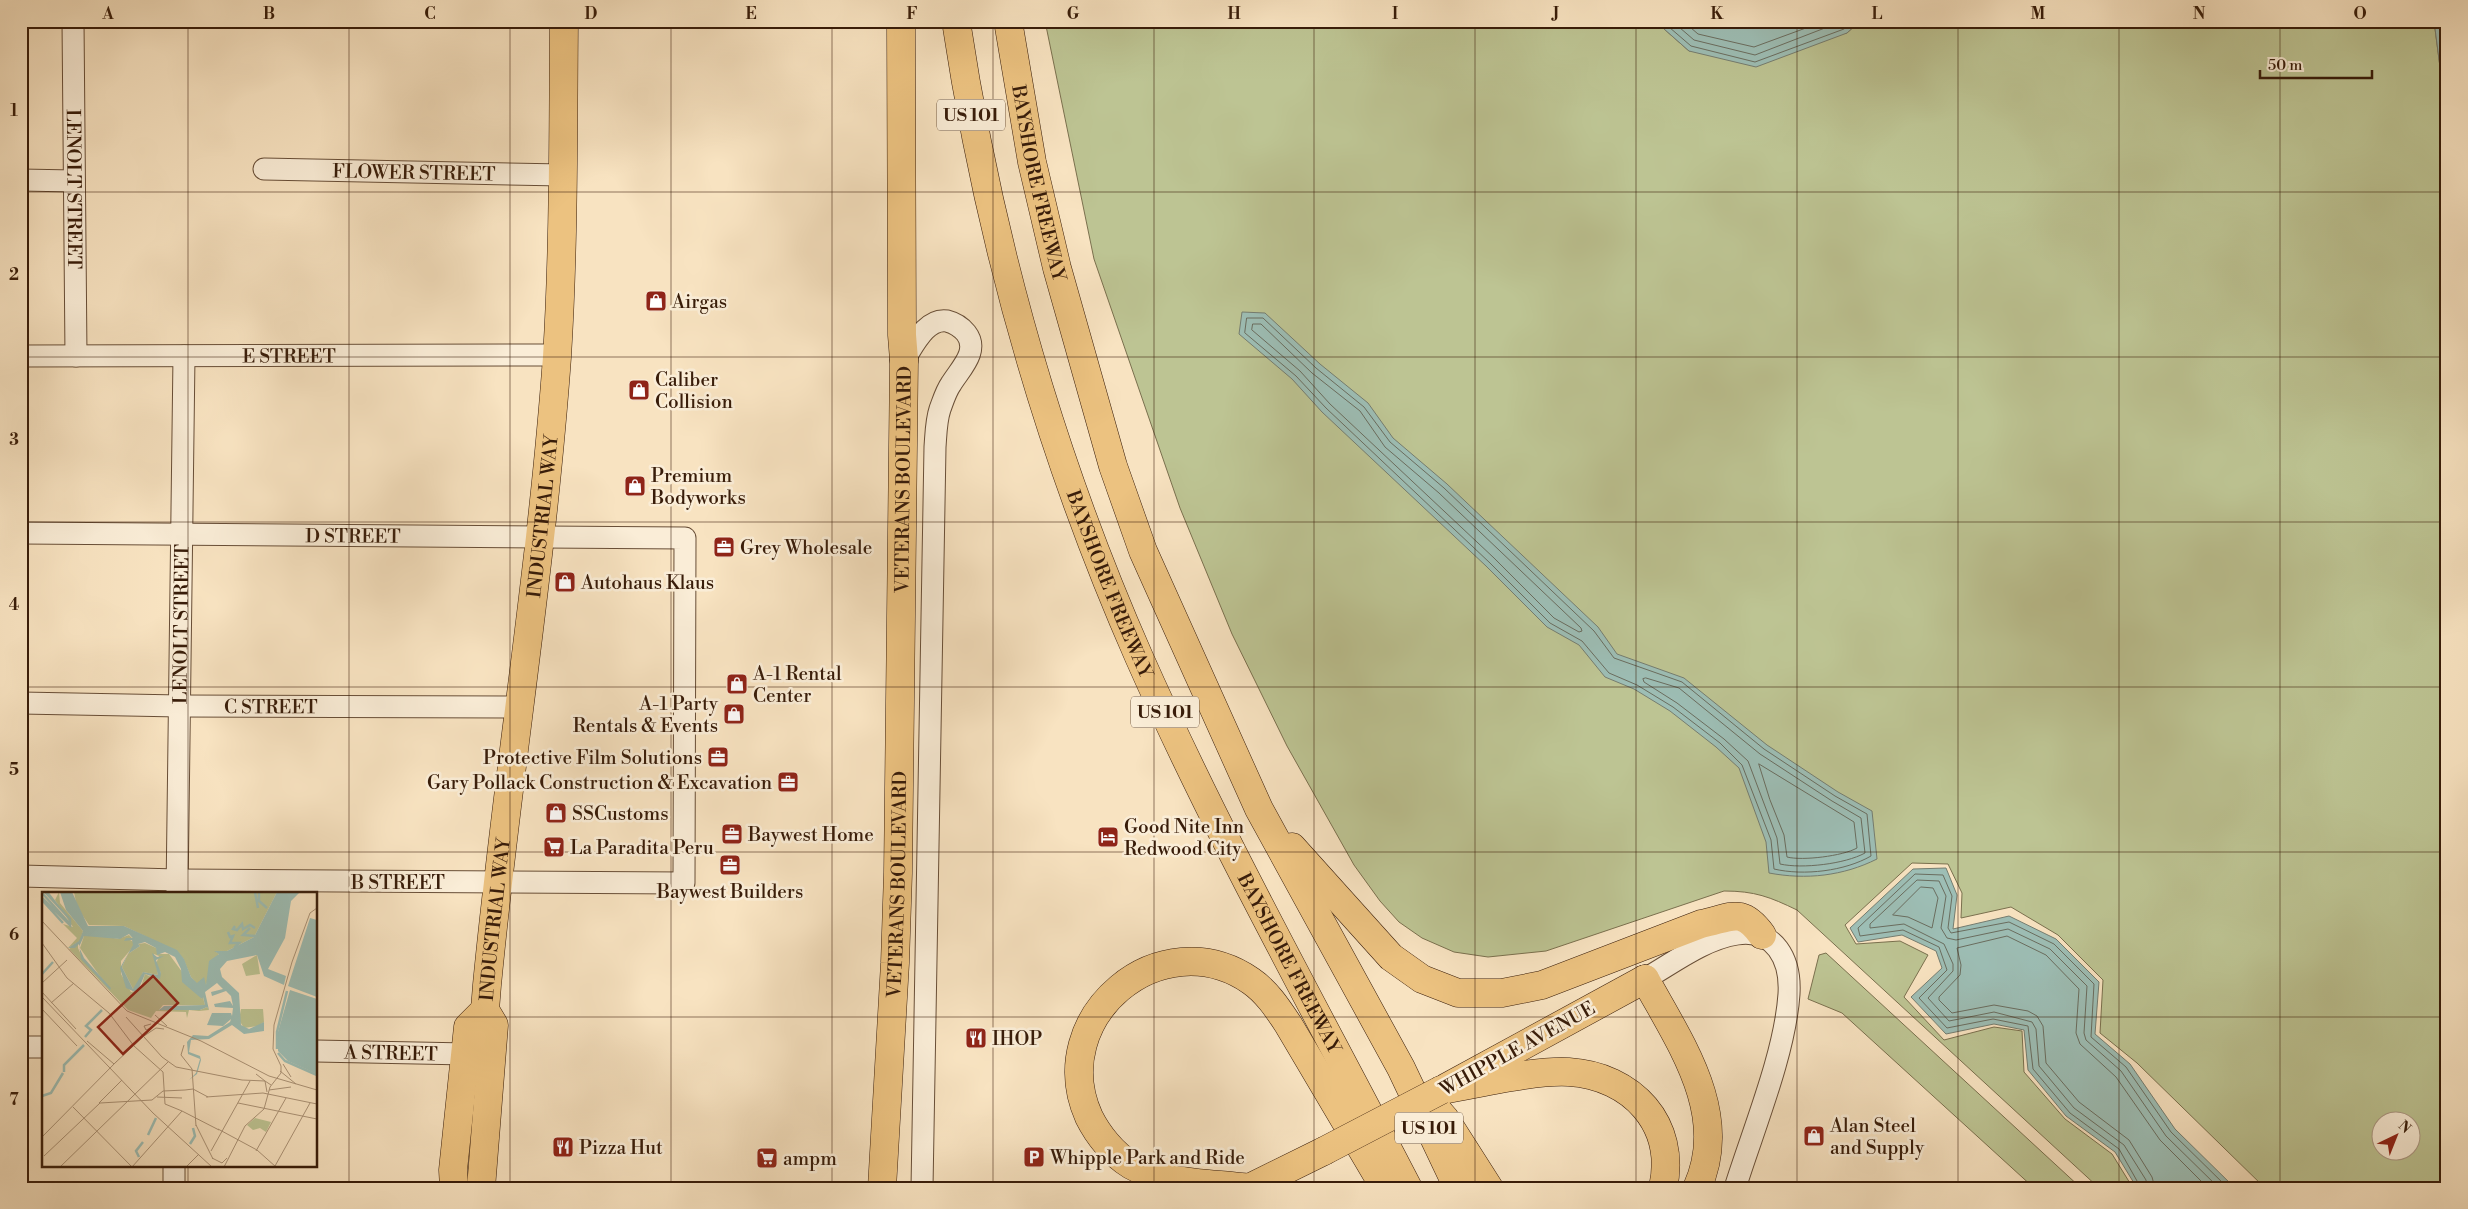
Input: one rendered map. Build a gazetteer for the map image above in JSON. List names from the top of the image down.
{
  "streets": {
    "main road": [
      "US 101",
      "BAYSHORE FREEWAY",
      "VETERANS BOULEVARD",
      "INDUSTRIAL WAY",
      "WHIPPLE AVENUE"
    ],
    "street": [
      "FLOWER STREET",
      "LENOLT STREET",
      "E STREET",
      "D STREET",
      "C STREET",
      "B STREET",
      "A STREET"
    ]
  },
  "crossings": [
    ["FLOWER STREET", "INDUSTRIAL WAY"],
    ["LENOLT STREET", "E STREET"],
    ["LENOLT STREET", "D STREET"],
    ["LENOLT STREET", "C STREET"],
    ["LENOLT STREET", "B STREET"],
    ["E STREET", "INDUSTRIAL WAY"],
    ["INDUSTRIAL WAY", "D STREET"],
    ["INDUSTRIAL WAY", "C STREET"],
    ["INDUSTRIAL WAY", "B STREET"],
    ["INDUSTRIAL WAY", "A STREET"],
    ["D STREET", "B STREET"]
  ],
  "places": {
    "shop": [
      "Airgas",
      "Caliber Collision",
      "Premium Bodyworks",
      "Autohaus Klaus",
      "A-1 Rental Center",
      "A-1 Party Rentals & Events",
      "SSCustoms",
      "Alan Steel and Supply"
    ],
    "office": [
      "Grey Wholesale",
      "Protective Film Solutions",
      "Gary Pollack Construction & Excavation",
      "Baywest Home",
      "Baywest Builders"
    ],
    "hotel": ["Good Nite Inn Redwood City"],
    "supermarket": ["La Paradita Peru", "ampm"],
    "restaurant": ["IHOP", "Pizza Hut"],
    "parking": ["Whipple Park and Ride"]
  },
  "scale_bar": "50 m",
  "north": "top right",
  "grid": {
    "columns": [
      "A",
      "B",
      "C",
      "D",
      "E",
      "F",
      "G",
      "H",
      "I",
      "J",
      "K",
      "L",
      "M",
      "N",
      "O"
    ],
    "rows": [
      "1",
      "2",
      "3",
      "4",
      "5",
      "6",
      "7"
    ]
  }
}
